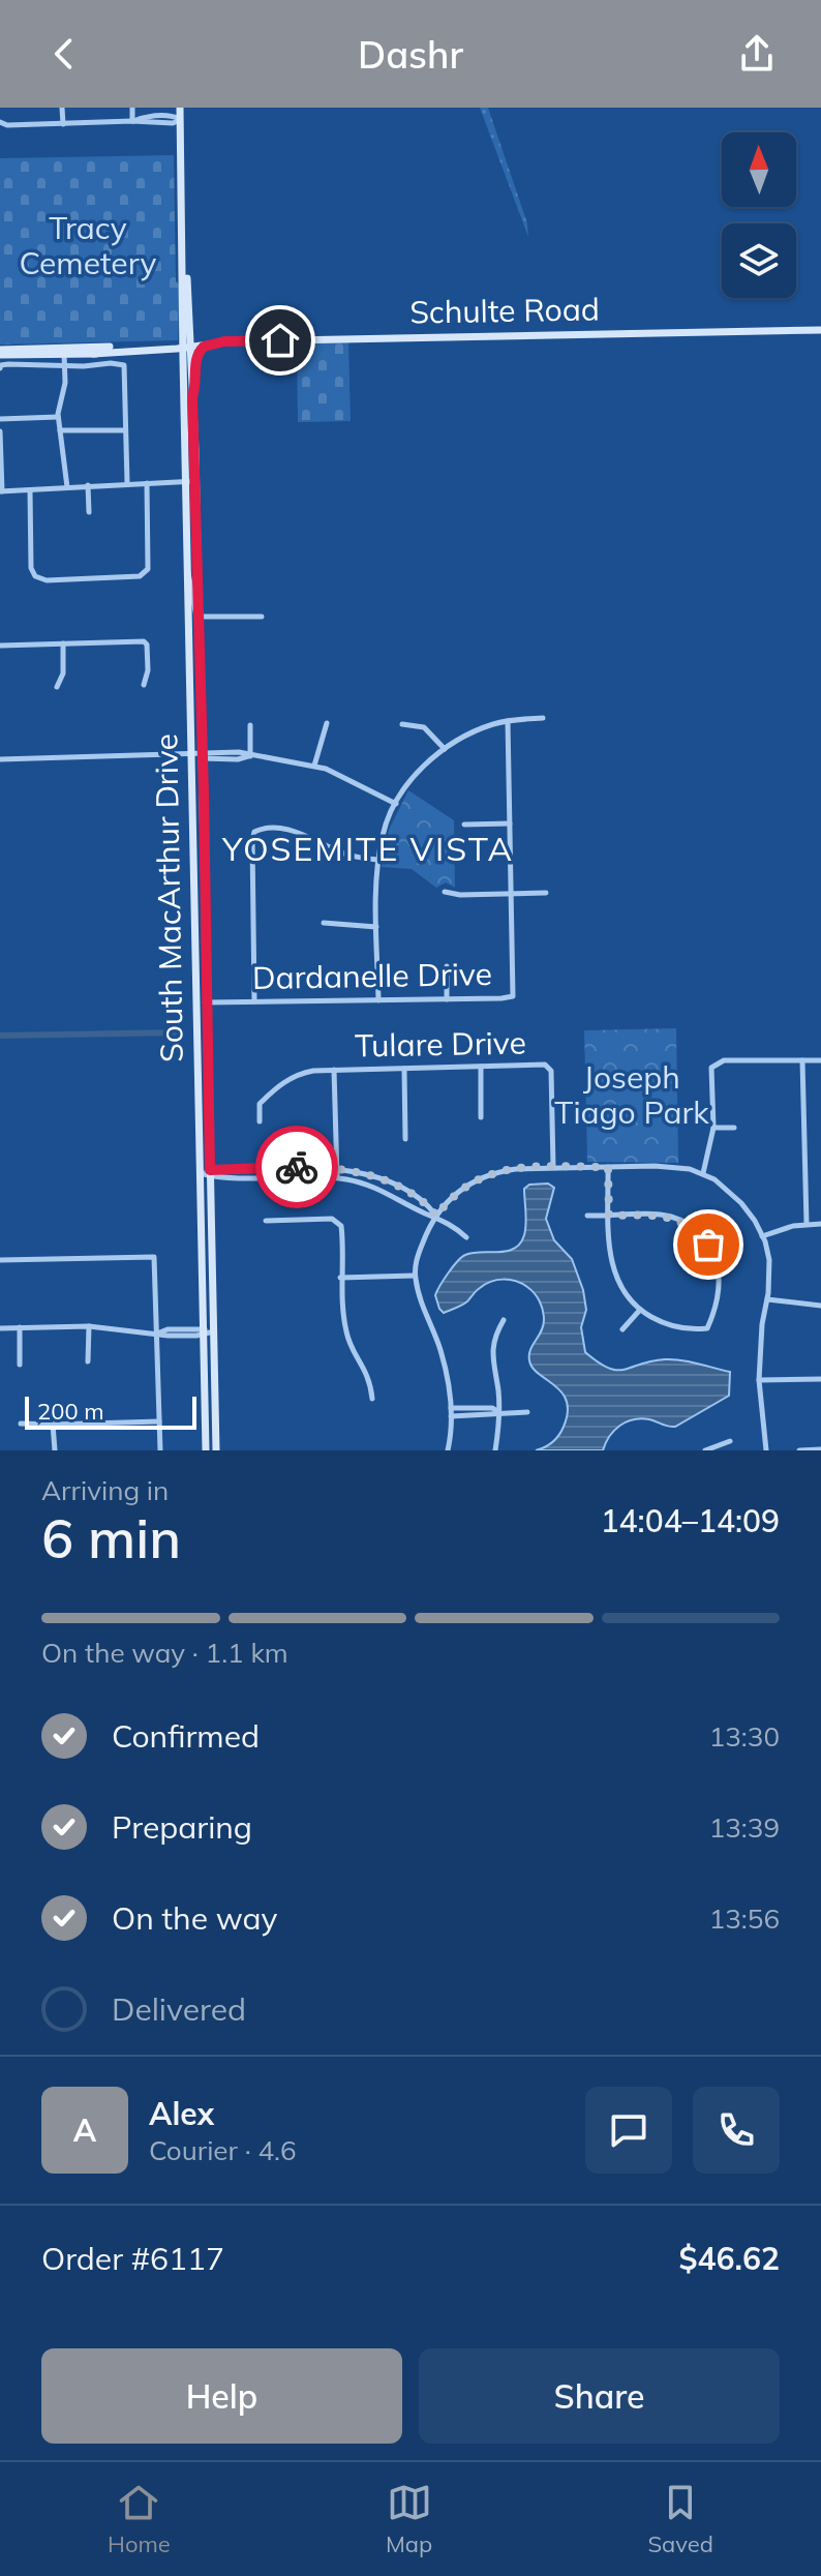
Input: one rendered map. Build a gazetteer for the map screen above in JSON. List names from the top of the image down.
{
  "streets": {
    "main road": ["Schulte Road", "South MacArthur Drive"],
    "street": ["Dardanelle Drive", "Tulare Drive"]
  },
  "crossings": [
    ["Schulte Road", "South MacArthur Drive"],
    ["South MacArthur Drive", "Dardanelle Drive"]
  ],
  "districts": ["YOSEMITE VISTA"],
  "parks": ["Tracy Cemetery", "Joseph Tiago Park"],
  "scale_bar": "200 m",
  "north": "top",
  "page": {
    "header": "Dashr",
    "scale": "200 m",
    "heading": ["6 min", "Arriving in", "14:04–14:09"],
    "panel": [
      "Alex",
      "Courier · 4.6",
      "Order #6117",
      "$46.62"
    ],
    "bar": "On the way · 1.1 km",
    "list": [
      ["Confirmed", "13:30"],
      ["Preparing", "13:39"],
      ["On the way", "13:56"],
      "Delivered"
    ],
    "round": "A",
    "buttons": ["Help", "Share"],
    "tabs": ["Home", "Map", "Saved"]
  }
}
